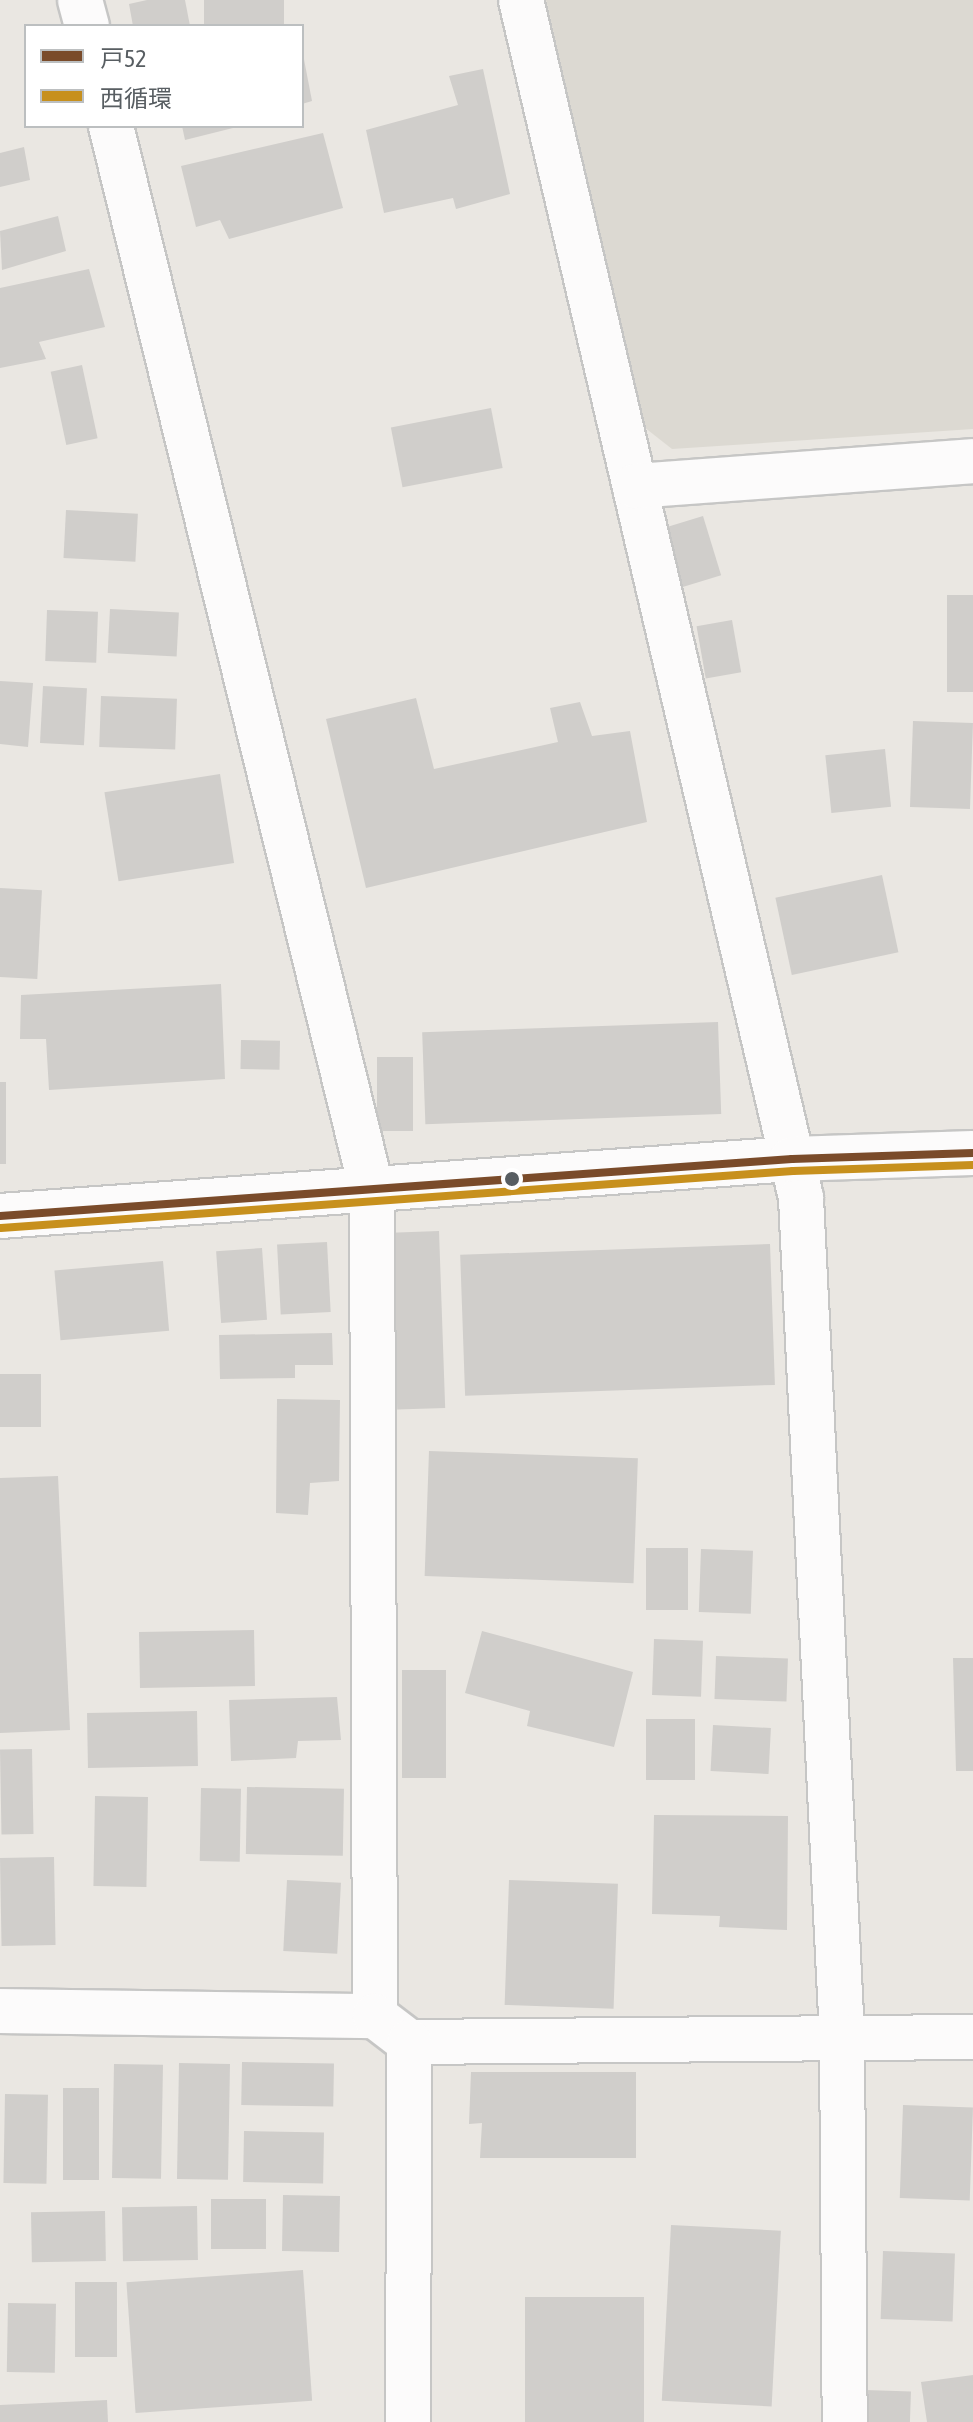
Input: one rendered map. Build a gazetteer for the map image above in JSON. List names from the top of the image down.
{
  "lines": ["transit line 戸52", "transit line 西循環"],
  "legend": ["戸52", "西循環"]
}
